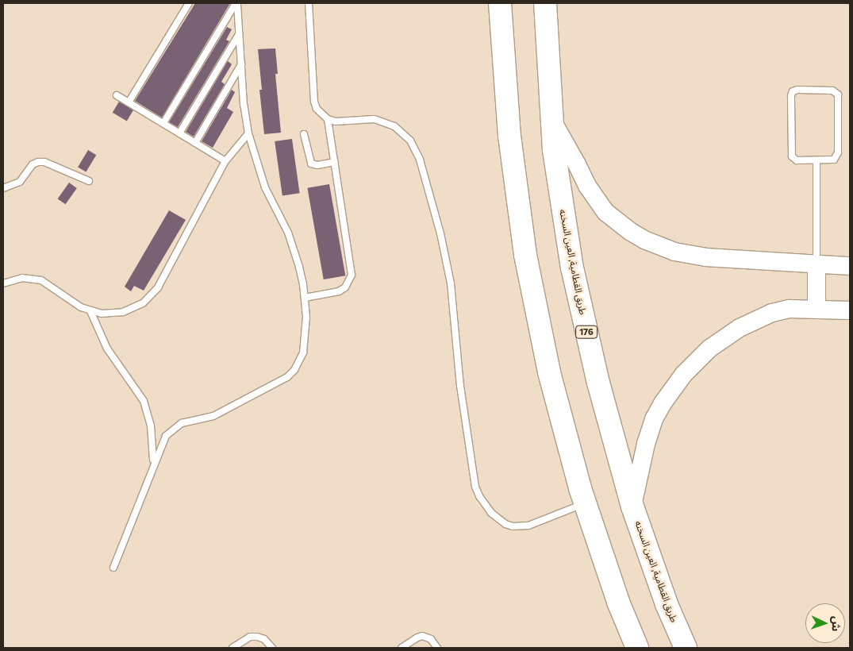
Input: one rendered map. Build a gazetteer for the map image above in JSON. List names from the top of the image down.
{
  "streets": {
    "highway": ["طريق القطامية, العين السخنه", "176"]
  },
  "north": "right"
}
